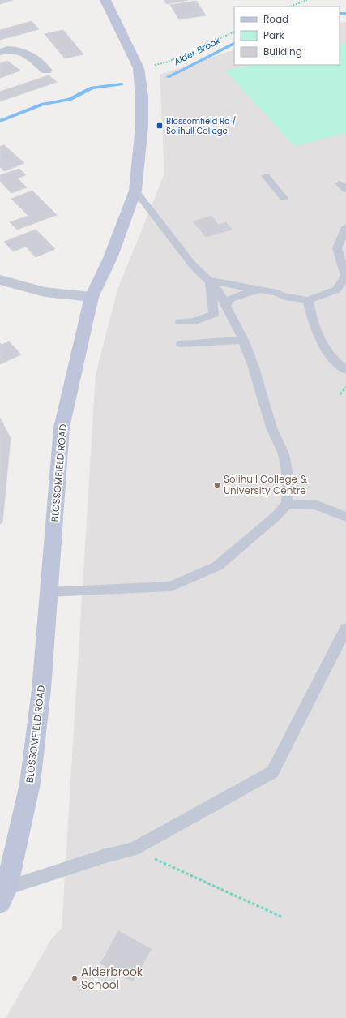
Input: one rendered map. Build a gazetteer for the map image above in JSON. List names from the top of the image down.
{
  "streets": {
    "main road": ["BLOSSOMFIELD ROAD"]
  },
  "water": ["Alder Brook"],
  "places": {
    "transit": ["Blossomfield Rd / Solihull College"],
    "other": ["Solihull College & University Centre", "Alderbrook School"]
  },
  "legend": ["Road", "Park", "Building"]
}
